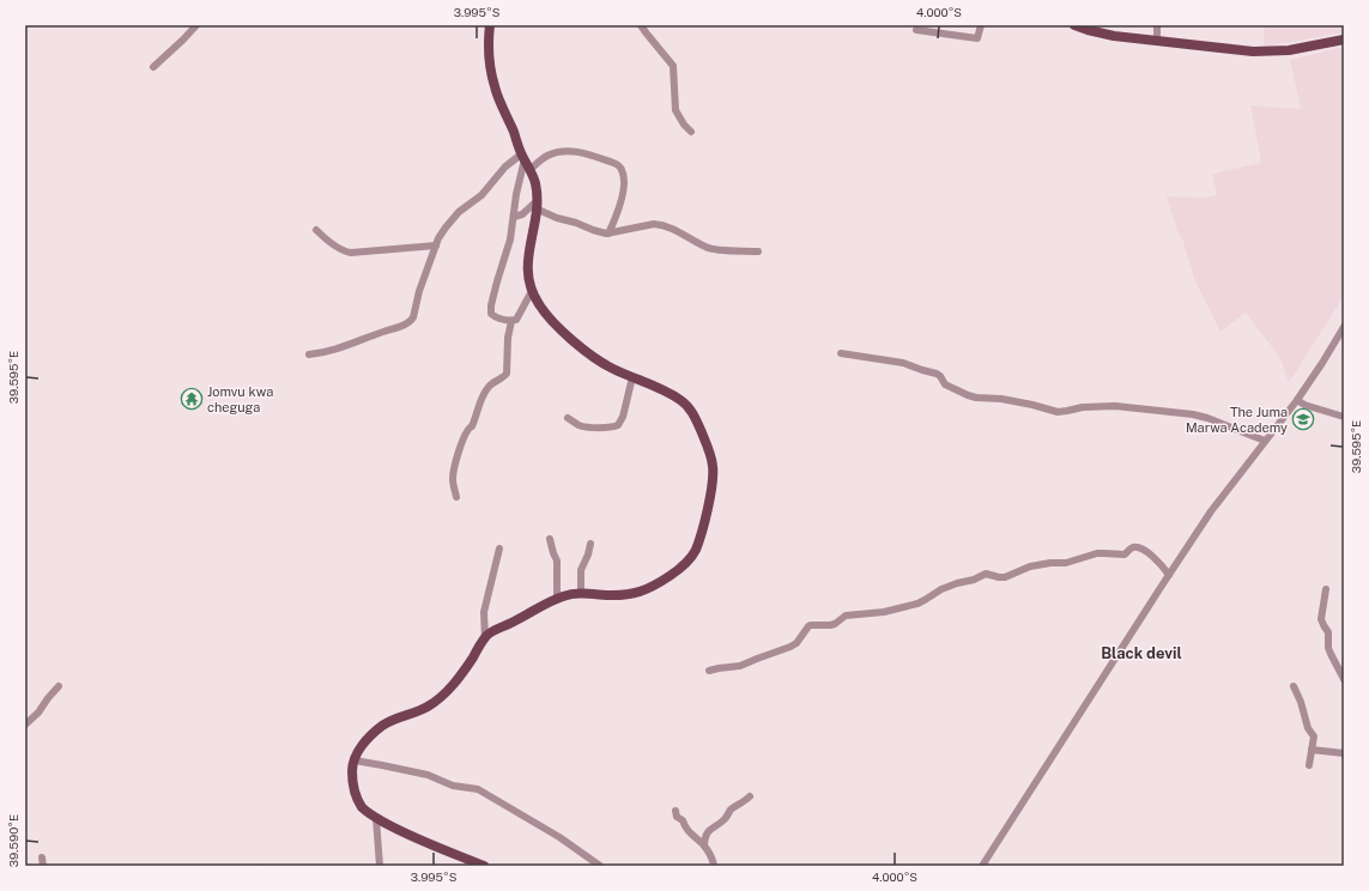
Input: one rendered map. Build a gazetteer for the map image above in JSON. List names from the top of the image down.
{
  "districts": ["Black devil"],
  "places": {
    "temple": ["Jomvu kwa cheguga"],
    "school or university": ["The Juma Marwa Academy"]
  },
  "coordinates": [
    "3.995°S",
    "4.000°S",
    "39.595°E",
    "39.590°E"
  ]
}
